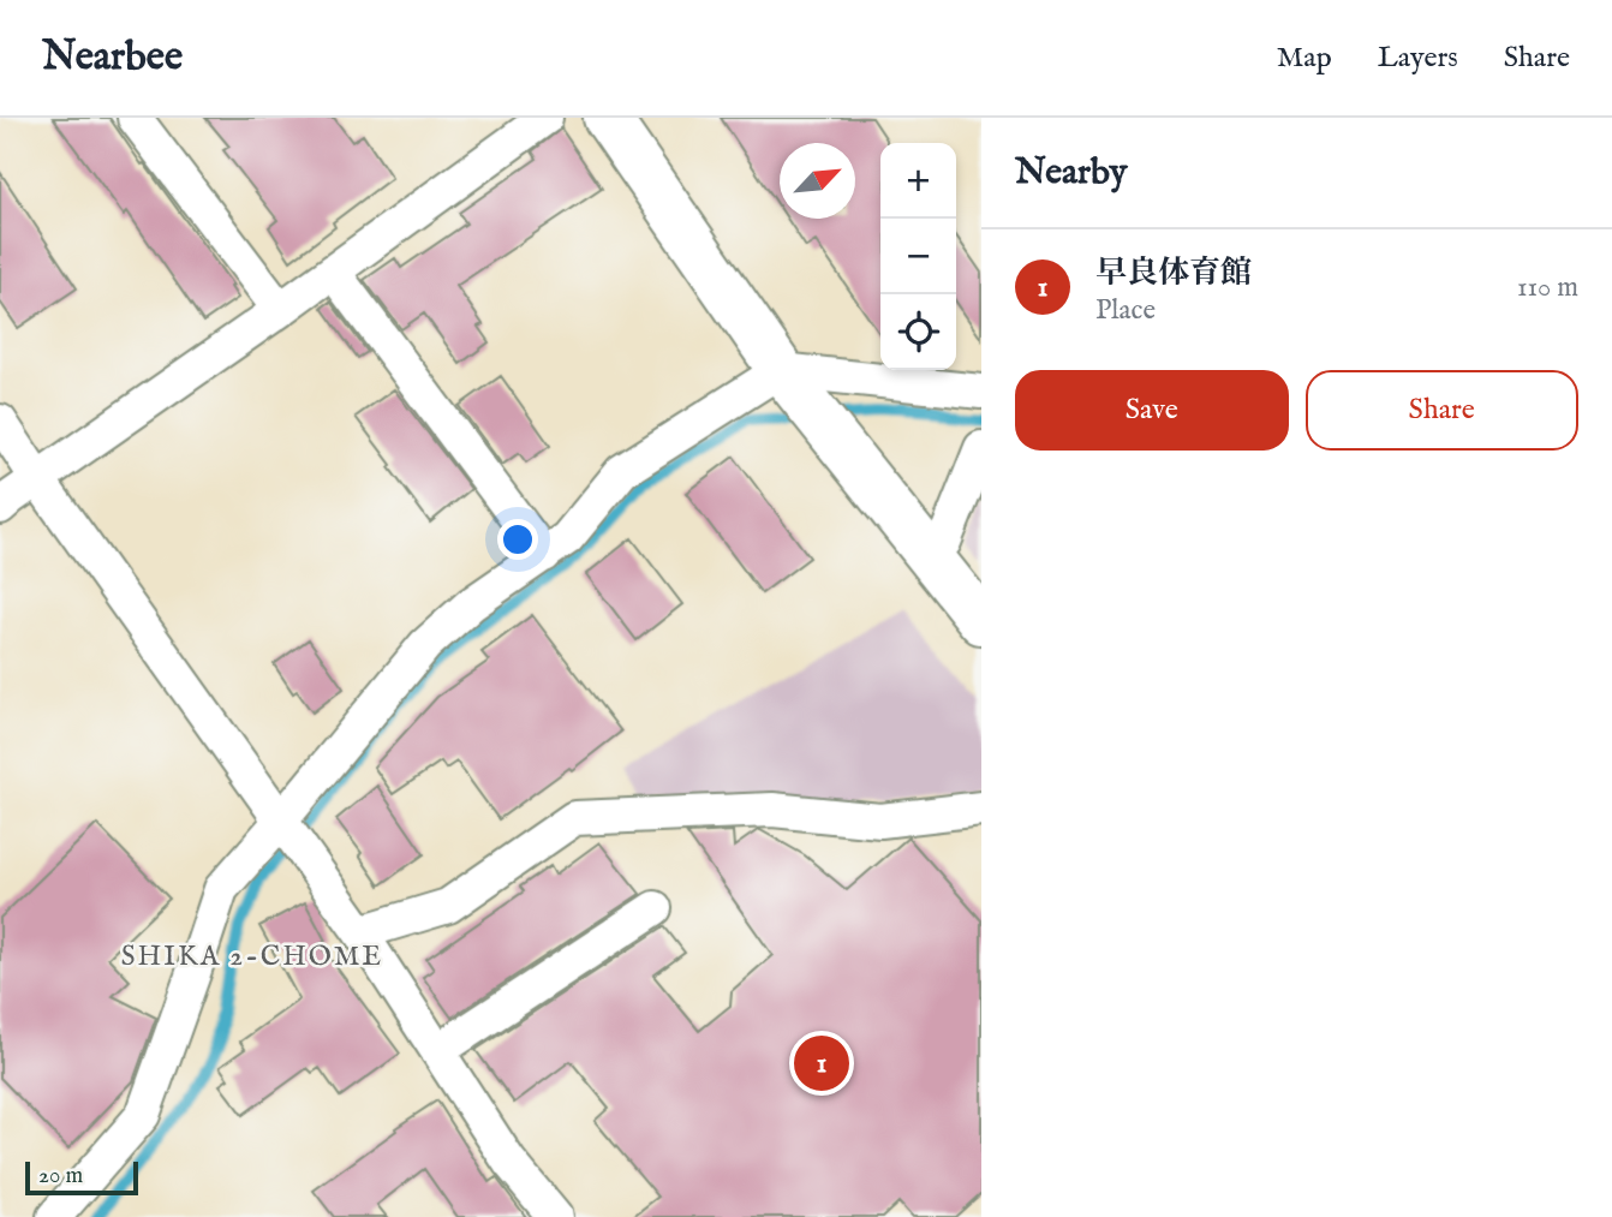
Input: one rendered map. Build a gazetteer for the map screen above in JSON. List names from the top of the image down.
{
  "districts": ["SHIKA 2-CHOME"],
  "scale_bar": "20 m",
  "north": "top right",
  "page": {
    "header": "Nearbee",
    "nav": ["Map", "Layers", "Share"],
    "heading": "Nearby",
    "map_buttons": ["+", "−"],
    "list": [
      {
        "mark": "1",
        "name": "早良体育館",
        "note": "Place",
        "value": "110 m"
      }
    ],
    "buttons": ["Save", "Share"],
    "pins": "1",
    "scale": "20 m"
  }
}
